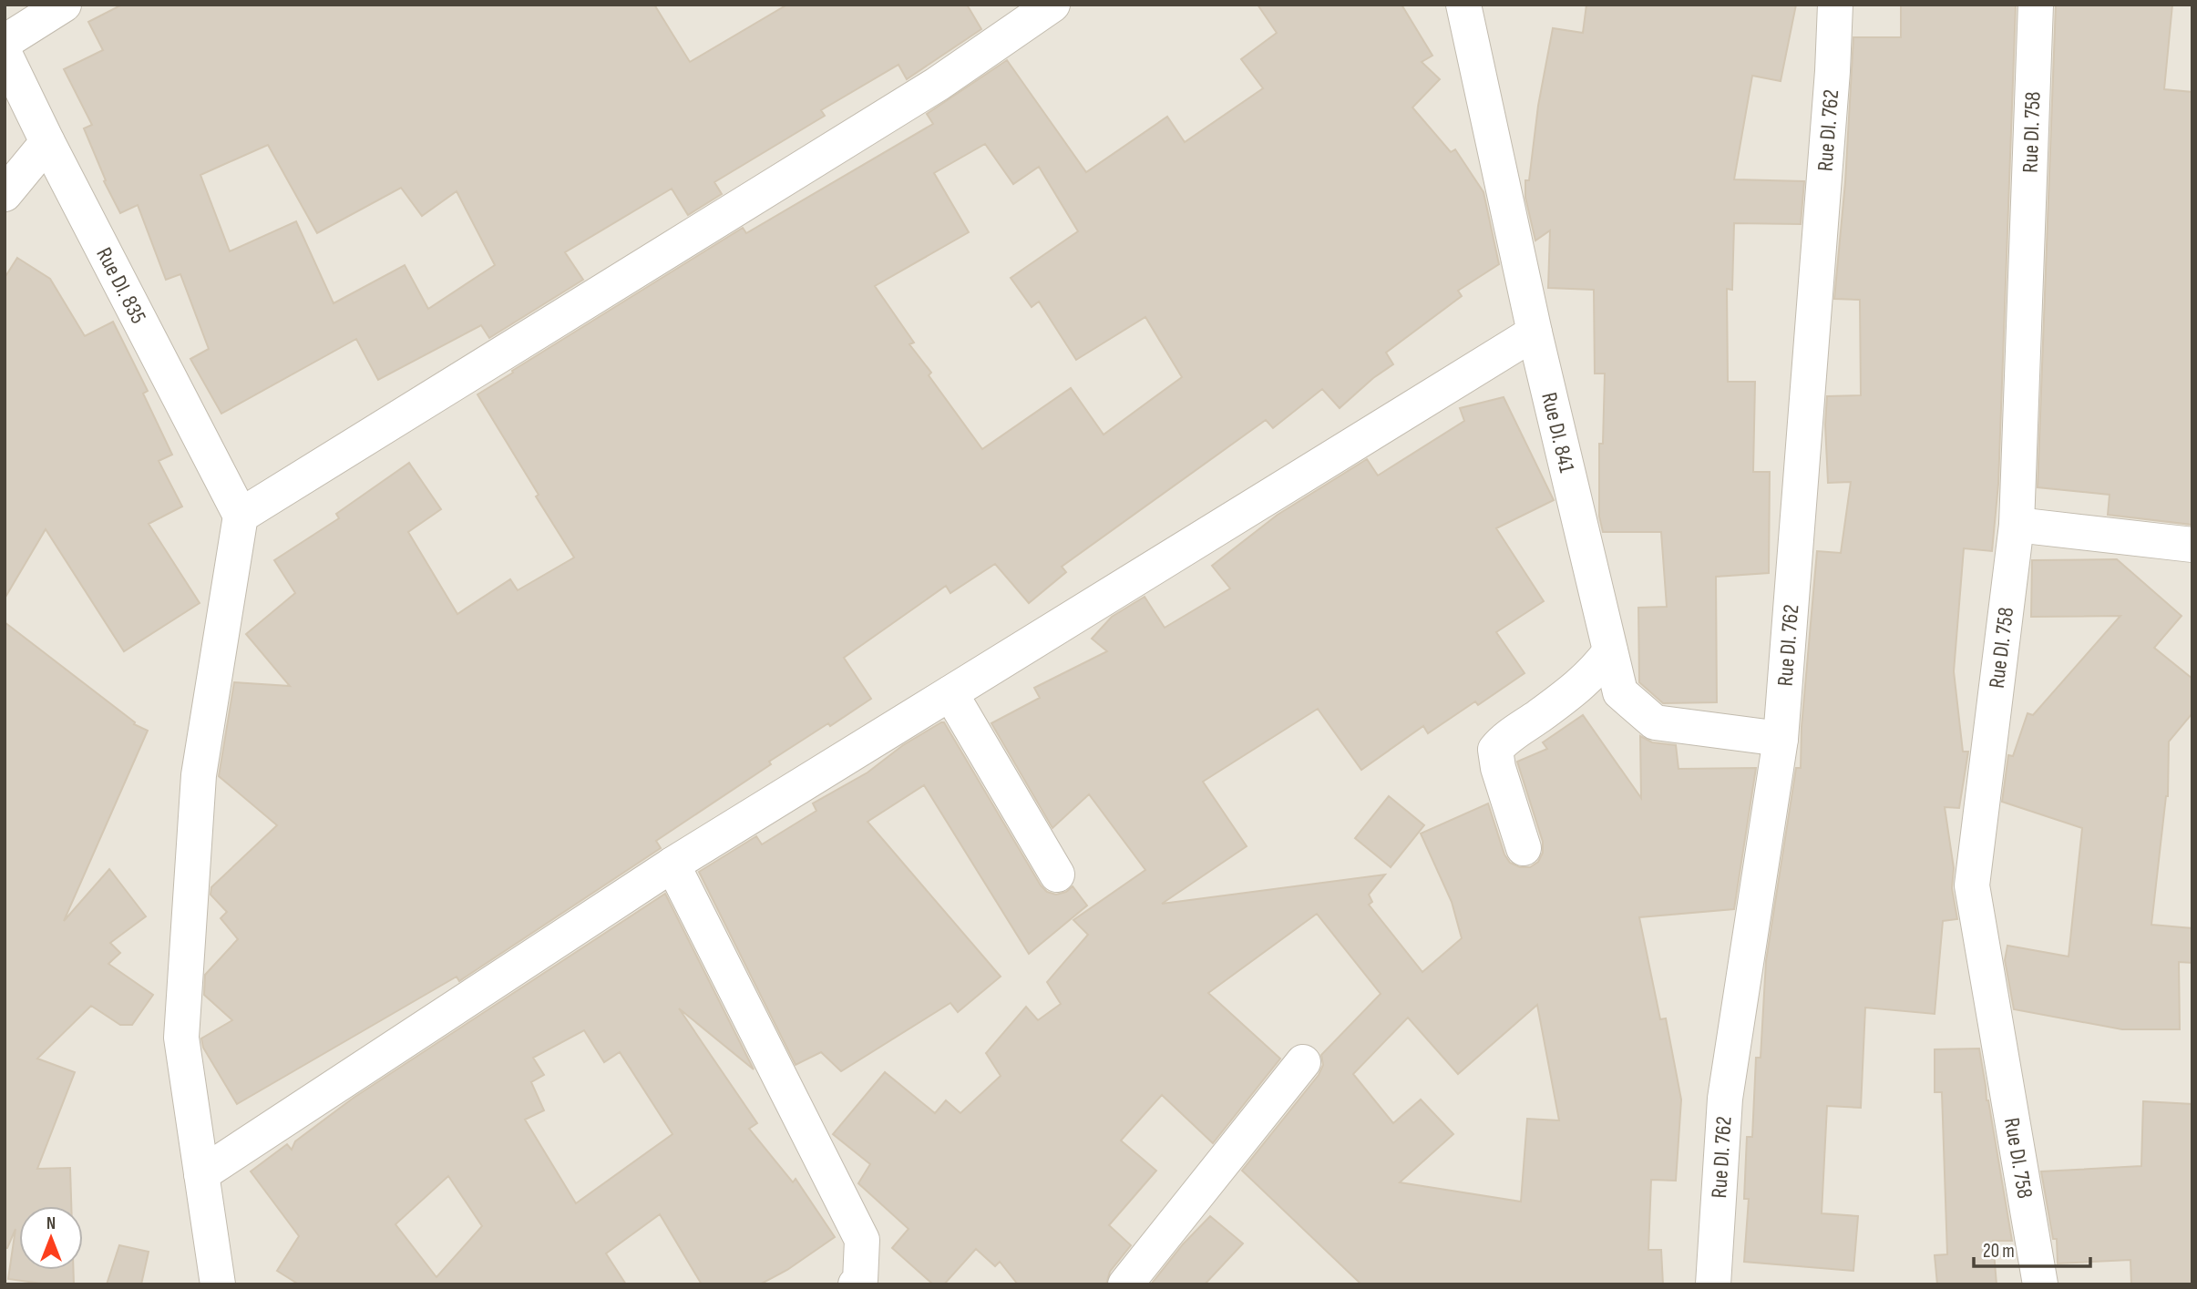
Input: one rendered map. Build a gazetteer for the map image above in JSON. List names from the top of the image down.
{
  "streets": {
    "street": [
      "Rue DI. 762",
      "Rue DI. 758",
      "Rue DI. 835",
      "Rue DI. 841"
    ]
  },
  "crossings": [
    ["Rue DI. 762", "Rue DI. 841"]
  ],
  "scale_bar": "20 m",
  "north": "top"
}
